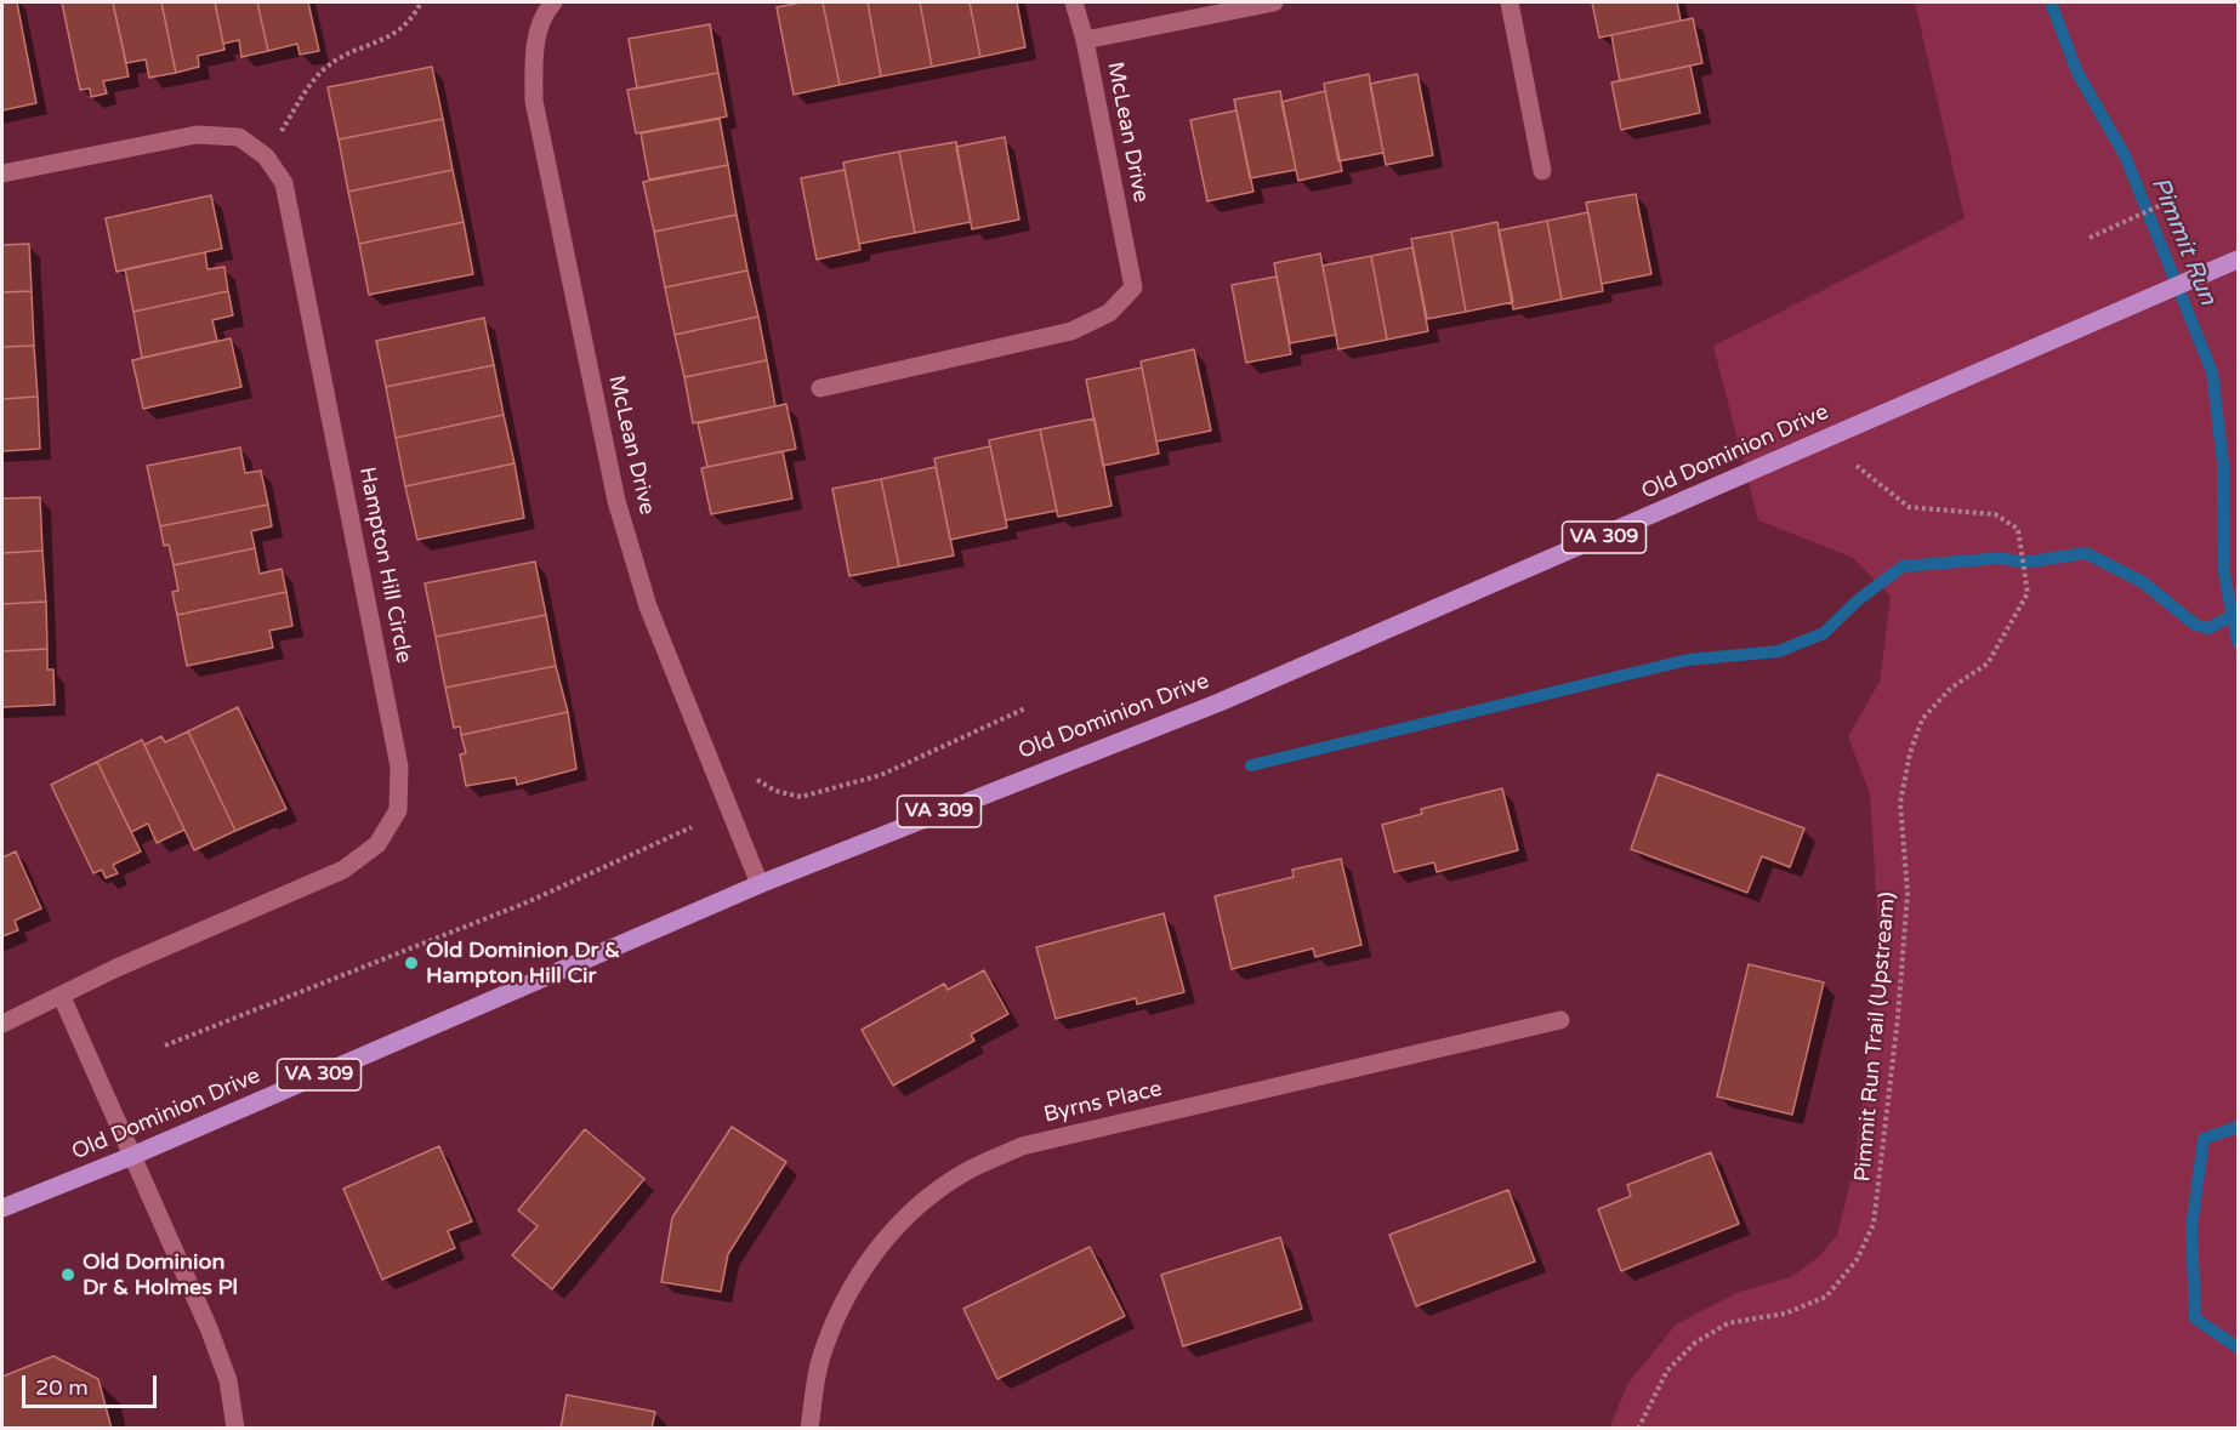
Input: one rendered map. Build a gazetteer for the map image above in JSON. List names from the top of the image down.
{
  "streets": {
    "main road": ["Old Dominion Drive", "VA 309"],
    "street": ["McLean Drive", "Hampton Hill Circle", "Byrns Place"],
    "path": ["Pimmit Run Trail (Upstream)"]
  },
  "crossings": [
    ["McLean Drive", "Old Dominion Drive"]
  ],
  "water": ["Pimmit Run"],
  "places": ["Old Dominion Dr & Hampton Hill Cir", "Old Dominion Dr & Holmes Pl"],
  "scale_bar": "20 m"
}
